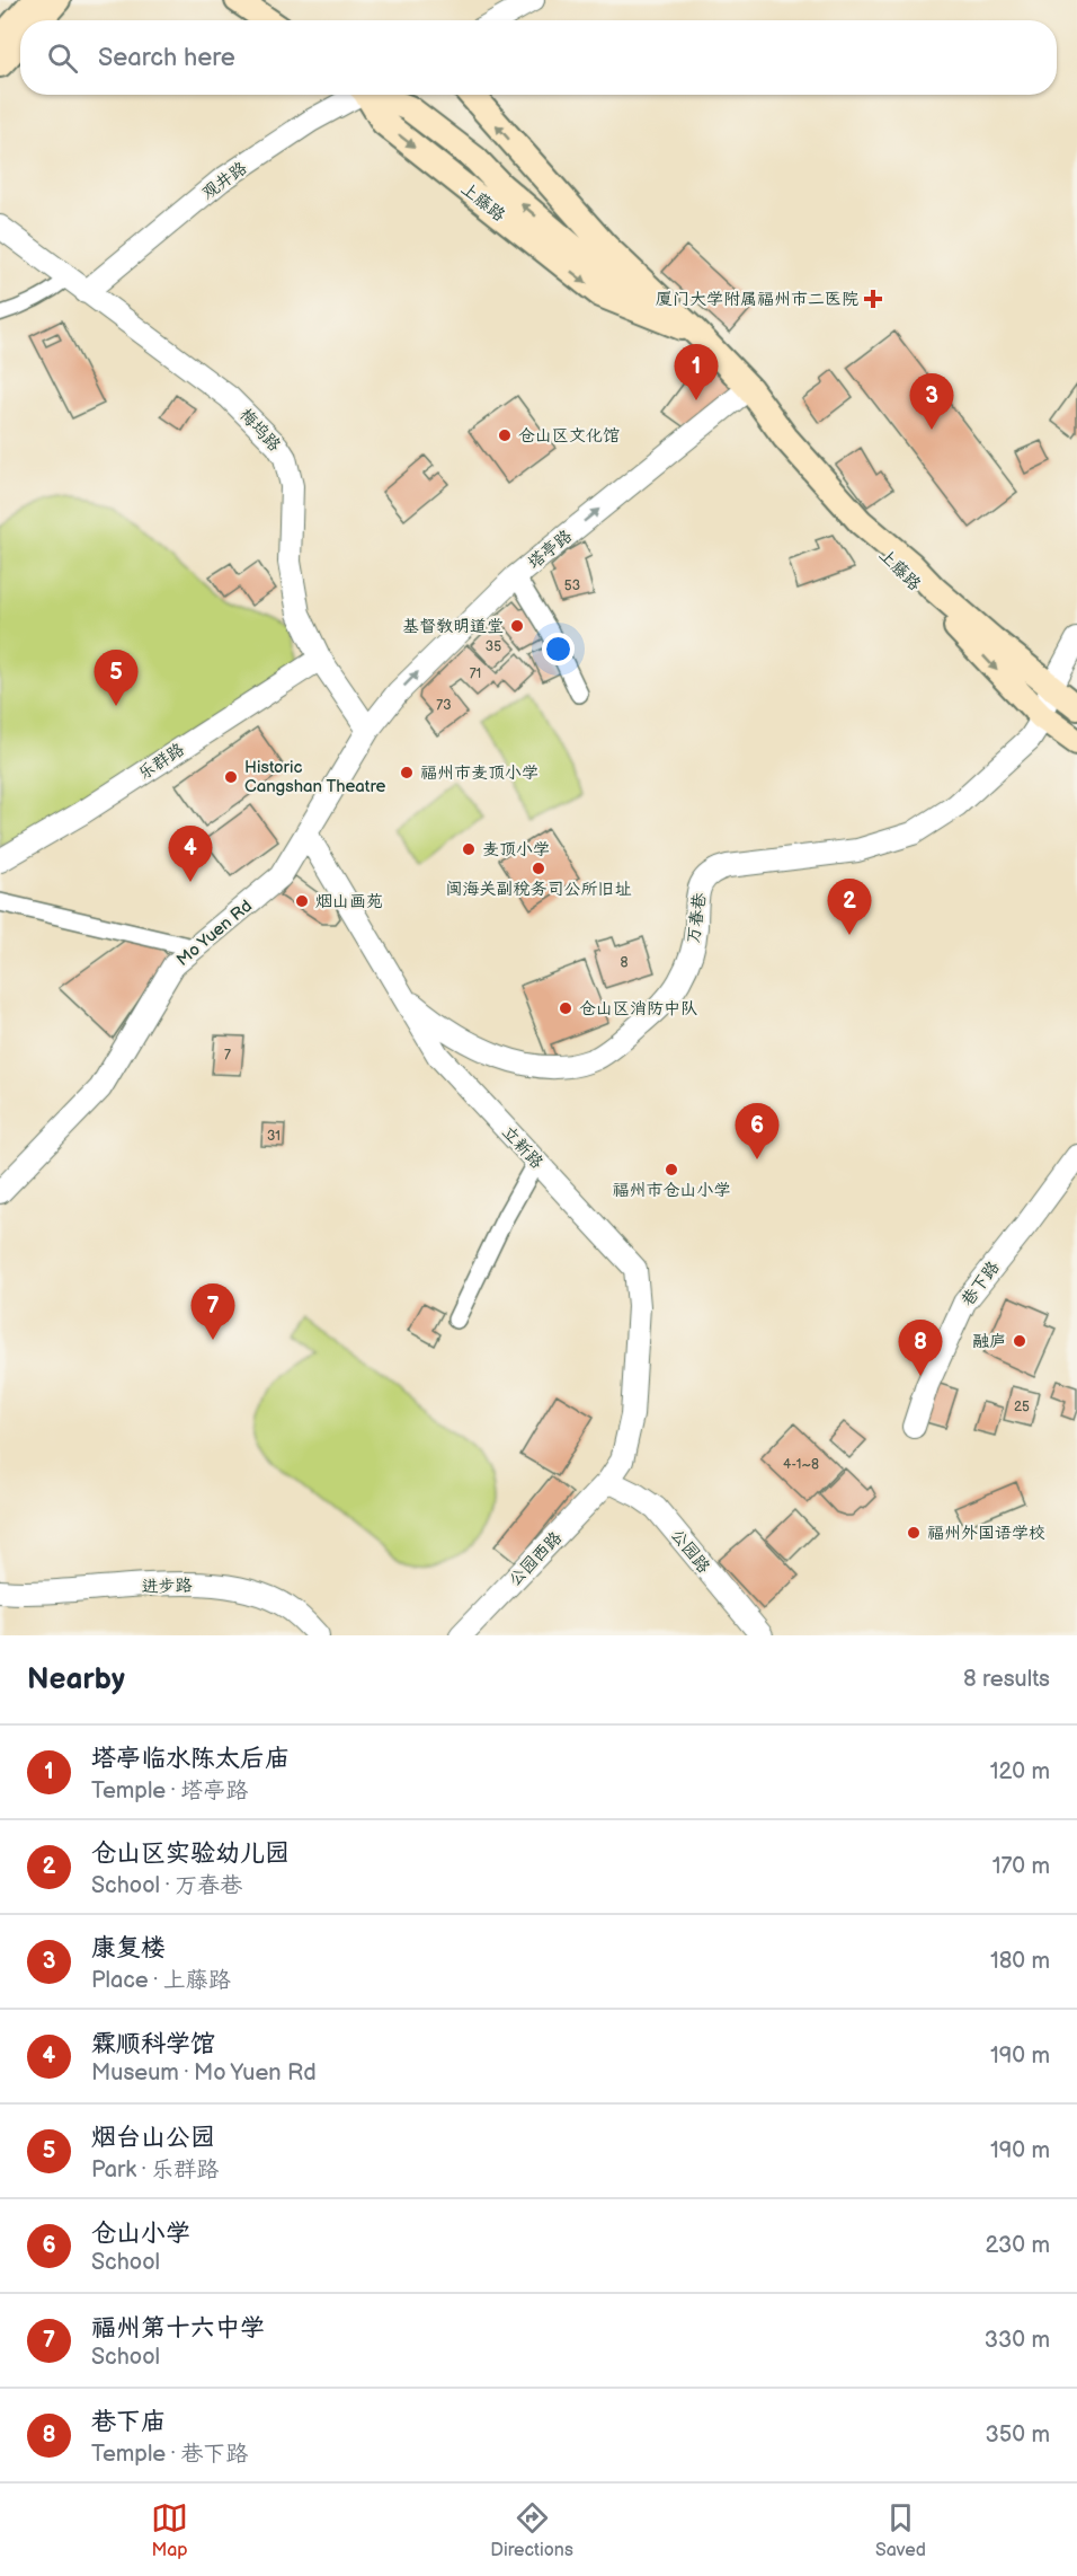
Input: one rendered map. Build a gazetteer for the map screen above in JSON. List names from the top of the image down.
{
  "streets": {
    "main road": ["上藤路"],
    "street": [
      "观井路",
      "梅坞路",
      "塔亭路",
      "乐群路",
      "万春巷",
      "Mo Yuen Rd",
      "立新路",
      "巷下路",
      "公园路",
      "公园西路",
      "进步路"
    ]
  },
  "crossings": [
    ["观井路", "梅坞路"],
    ["上藤路", "塔亭路"],
    ["上藤路", "万春巷"],
    ["梅坞路", "塔亭路"],
    ["梅坞路", "乐群路"],
    ["梅坞路", "Mo Yuen Rd"],
    ["塔亭路", "Mo Yuen Rd"],
    ["万春巷", "立新路"],
    ["Mo Yuen Rd", "立新路"],
    ["立新路", "公园路"],
    ["立新路", "公园西路"],
    ["公园路", "公园西路"]
  ],
  "one_way": ["塔亭路"],
  "places": {
    "health": ["厦门大学附属福州市二医院"],
    "other": [
      "仓山区文化馆",
      "基督教明道堂",
      "福州市麦顶小学",
      "Historic Cangshan Theatre",
      "麦顶小学",
      "闽海关副税务司公所旧址",
      "烟山画苑",
      "仓山区消防中队",
      "福州市仓山小学",
      "融庐",
      "福州外国语学校"
    ]
  },
  "house_numbers": [
    "53",
    "35",
    "71",
    "73",
    "8",
    "7",
    "31",
    "25",
    "4-1~8"
  ],
  "page": {
    "search": "Search here",
    "pins": [
      "1",
      "3",
      "5",
      "4",
      "2",
      "6",
      "7",
      "8"
    ],
    "heading": ["Nearby", "8 results"],
    "list": [
      {
        "mark": "1",
        "name": "塔亭临水陈太后庙",
        "note": "Temple · 塔亭路",
        "value": "120 m"
      },
      {
        "mark": "2",
        "name": "仓山区实验幼儿园",
        "note": "School · 万春巷",
        "value": "170 m"
      },
      {
        "mark": "3",
        "name": "康复楼",
        "note": "Place · 上藤路",
        "value": "180 m"
      },
      {
        "mark": "4",
        "name": "霖顺科学馆",
        "note": "Museum · Mo Yuen Rd",
        "value": "190 m"
      },
      {
        "mark": "5",
        "name": "烟台山公园",
        "note": "Park · 乐群路",
        "value": "190 m"
      },
      {
        "mark": "6",
        "name": "仓山小学",
        "note": "School",
        "value": "230 m"
      },
      {
        "mark": "7",
        "name": "福州第十六中学",
        "note": "School",
        "value": "330 m"
      },
      {
        "mark": "8",
        "name": "巷下庙",
        "note": "Temple · 巷下路",
        "value": "350 m"
      }
    ],
    "nav": ["Map", "Directions", "Saved"]
  }
}
